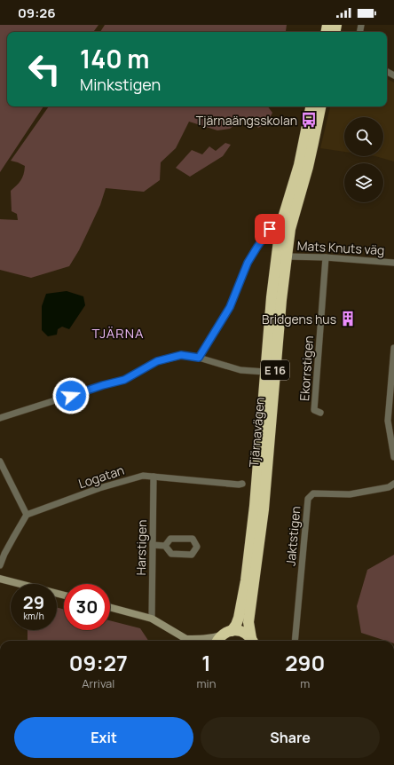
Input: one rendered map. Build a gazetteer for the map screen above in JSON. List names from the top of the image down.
{
  "streets": {
    "highway": ["E 16", "Tjärnavägen"],
    "street": [
      "Mats Knuts väg",
      "Ekorrstigen",
      "Logatan",
      "Jaktstigen",
      "Harstigen"
    ]
  },
  "crossings": [
    ["Mats Knuts väg", "Ekorrstigen"],
    ["Mats Knuts väg", "Tjärnavägen"],
    ["E 16", "Tjärnavägen"],
    ["Logatan", "Harstigen"]
  ],
  "districts": ["TJÄRNA"],
  "places": {
    "bus stop": ["Tjärnaängsskolan"],
    "building": ["Bridgens hus"]
  },
  "page": {
    "status": "09:26",
    "turn": ["140 m", "Minkstigen"],
    "speed": "29 km/h",
    "limit": "30",
    "eta": [
      "09:27",
      "Arrival",
      "1",
      "min",
      "290",
      "m"
    ],
    "buttons": ["Exit", "Share"]
  }
}
